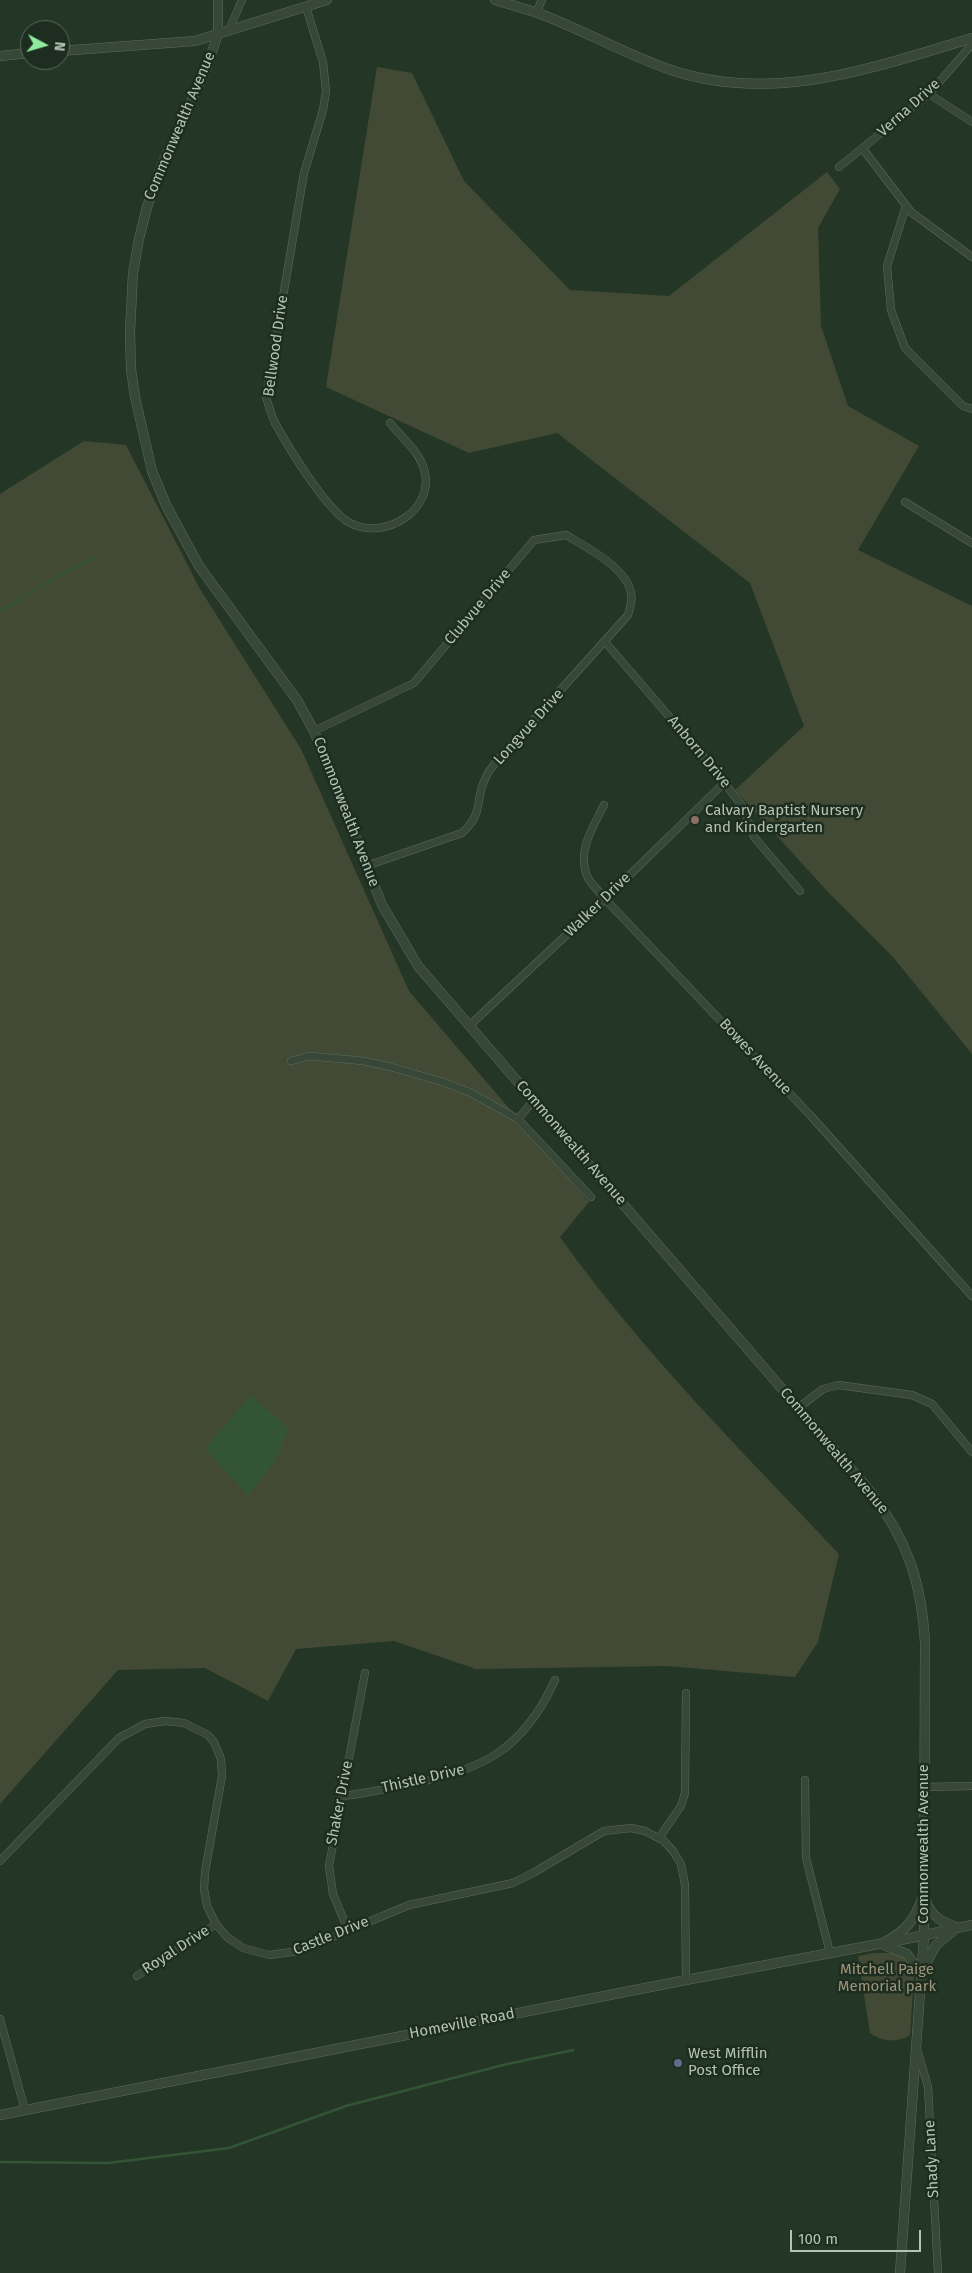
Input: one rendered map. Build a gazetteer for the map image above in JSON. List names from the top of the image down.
{
  "streets": {
    "street": [
      "Verna Drive",
      "Commonwealth Avenue",
      "Bellwood Drive",
      "Clubvue Drive",
      "Longvue Drive",
      "Anborn Drive",
      "Walker Drive",
      "Bowes Avenue",
      "Thistle Drive",
      "Shaker Drive",
      "Castle Drive",
      "Royal Drive",
      "Homeville Road",
      "Shady Lane"
    ]
  },
  "crossings": [
    ["Commonwealth Avenue", "Clubvue Drive"],
    ["Commonwealth Avenue", "Longvue Drive"],
    ["Commonwealth Avenue", "Walker Drive"],
    ["Commonwealth Avenue", "Homeville Road"],
    ["Commonwealth Avenue", "Shady Lane"],
    ["Clubvue Drive", "Longvue Drive"],
    ["Longvue Drive", "Anborn Drive"],
    ["Anborn Drive", "Walker Drive"],
    ["Walker Drive", "Bowes Avenue"],
    ["Thistle Drive", "Shaker Drive"],
    ["Shaker Drive", "Castle Drive"],
    ["Castle Drive", "Royal Drive"],
    ["Castle Drive", "Homeville Road"]
  ],
  "parks": ["Mitchell Paige Memorial park"],
  "places": ["Calvary Baptist Nursery and Kindergarten", "West Mifflin Post Office"],
  "scale_bar": "100 m",
  "north": "right"
}
